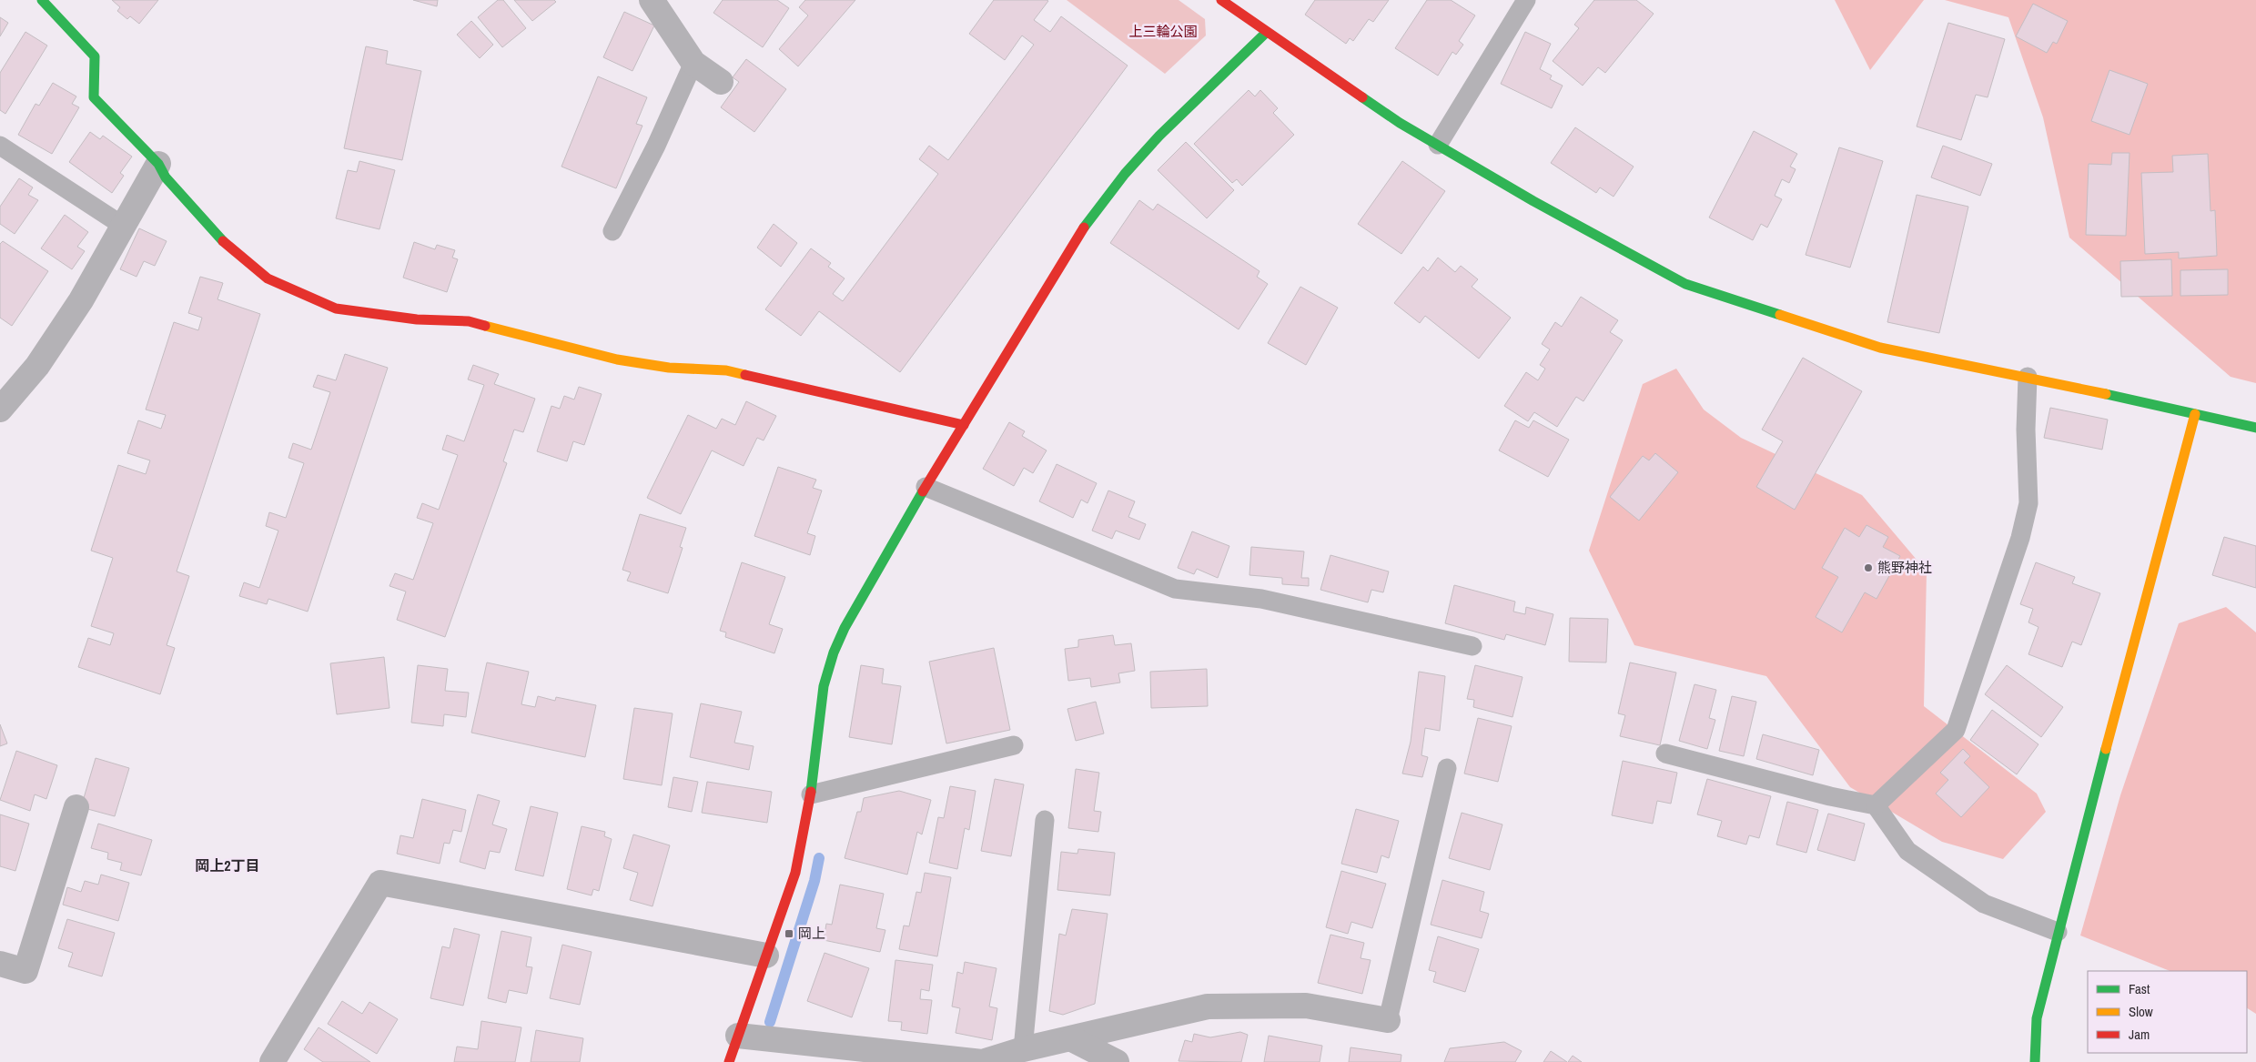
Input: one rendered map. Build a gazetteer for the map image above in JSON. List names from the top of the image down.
{
  "districts": ["岡上2丁目"],
  "parks": ["上三輪公園"],
  "places": {
    "other": ["熊野神社"],
    "transit": ["岡上"]
  },
  "legend": ["Fast", "Slow", "Jam"]
}
